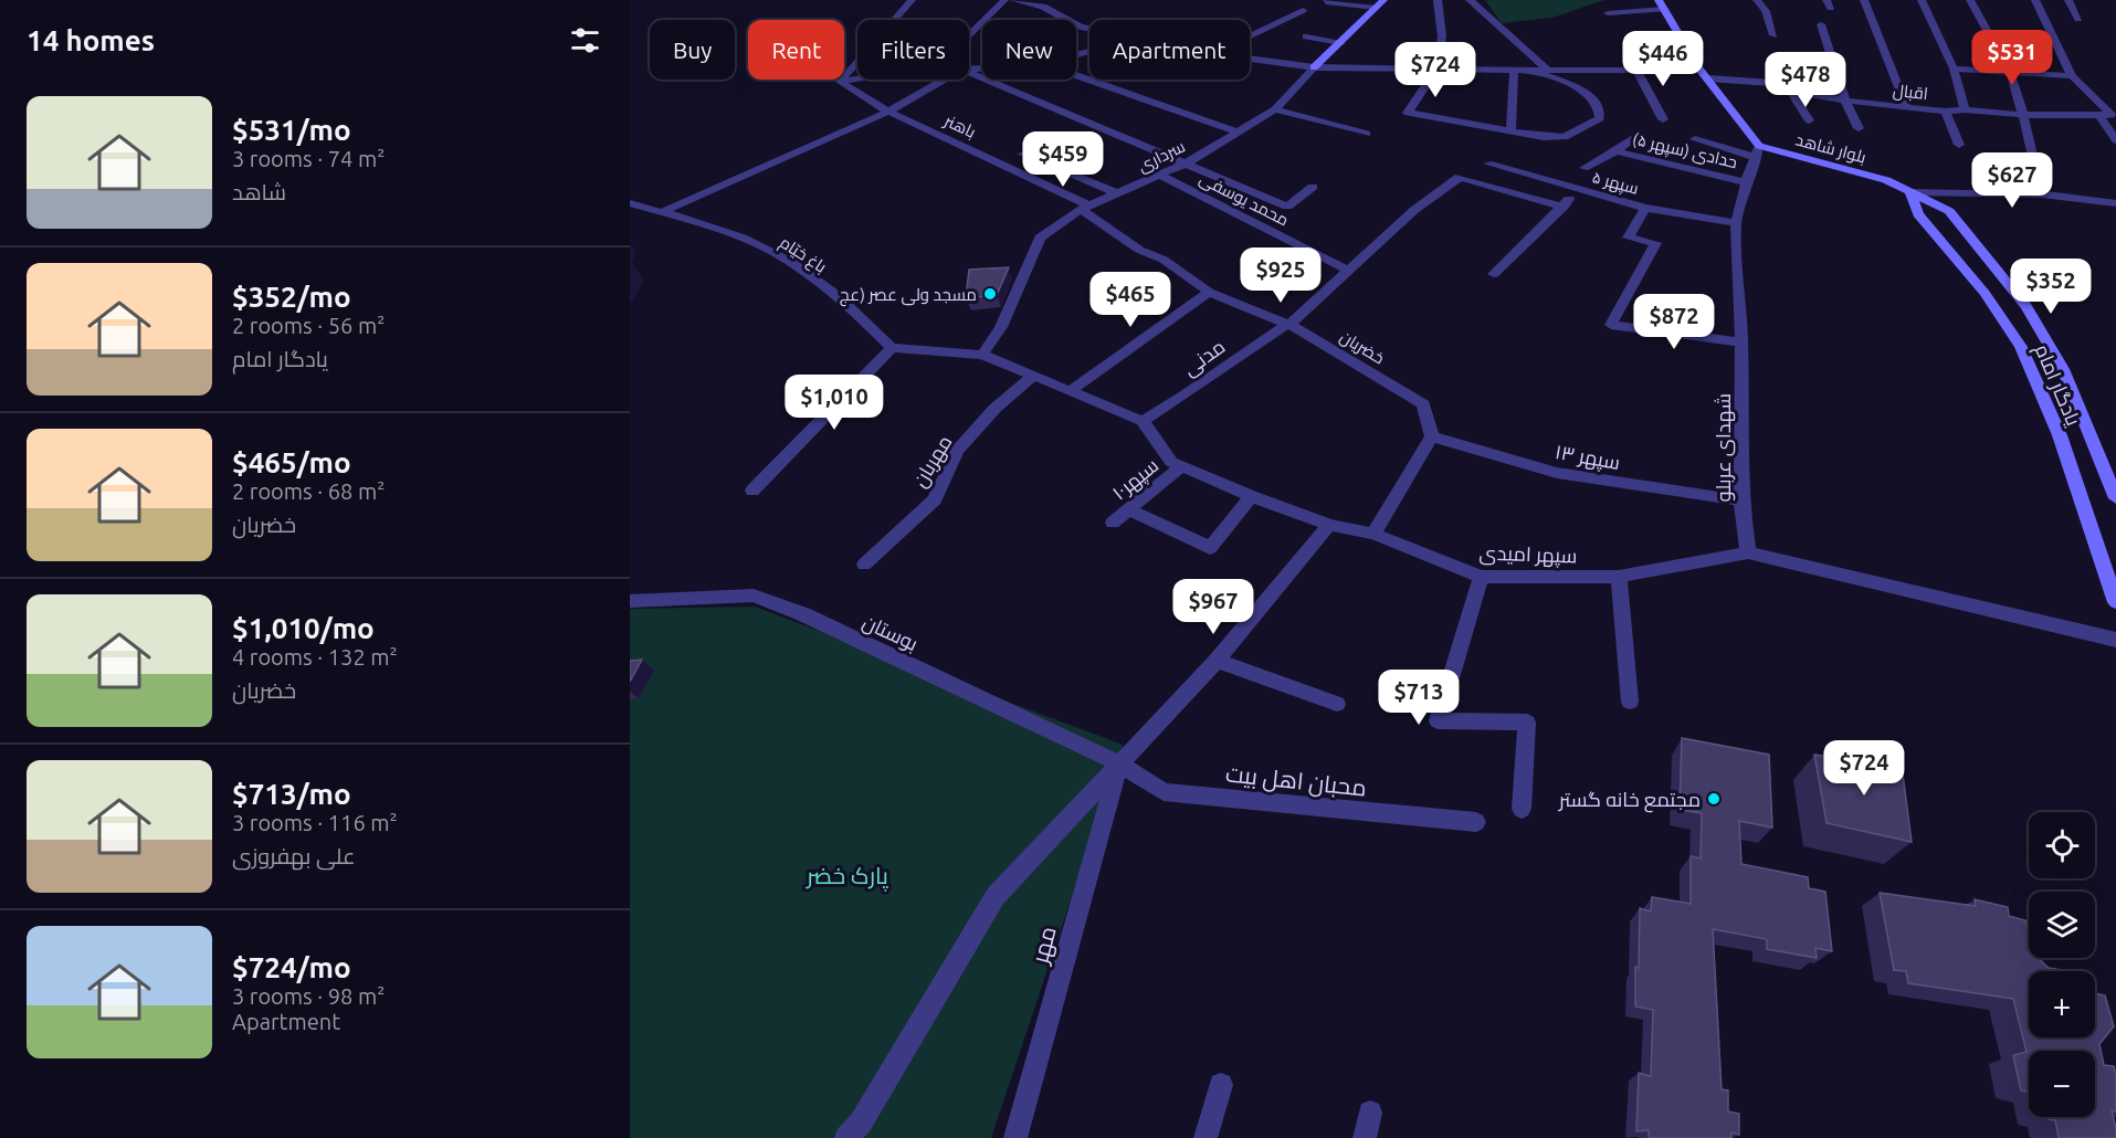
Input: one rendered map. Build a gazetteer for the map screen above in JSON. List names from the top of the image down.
{
  "streets": {
    "main road": ["بلوار شاهد", "سرداری", "یادگار امام"],
    "street": [
      "اقبال",
      "باهنر",
      "حدادی (سپهر ۵)",
      "سپهر ۵",
      "محمد یوسفی",
      "باغ خیّام",
      "خضریان",
      "مدنی",
      "شهدای عربلو",
      "سپهر ۱۳",
      "مهربان",
      "سپهر۱۰",
      "سپهر امیدی",
      "بوستان",
      "محبان اهل بیت",
      "مهر"
    ]
  },
  "crossings": [
    ["باهنر", "سرداری"],
    ["باهنر", "خضریان"],
    ["بلوار شاهد", "یادگار امام"],
    ["بلوار شاهد", "شهدای عربلو"],
    ["حدادی (سپهر ۵)", "شهدای عربلو"],
    ["سرداری", "محمد یوسفی"],
    ["سرداری", "خضریان"],
    ["سپهر ۵", "شهدای عربلو"],
    ["محمد یوسفی", "مدنی"],
    ["خضریان", "مدنی"],
    ["خضریان", "سپهر ۱۳"],
    ["مدنی", "سپهر امیدی"],
    ["شهدای عربلو", "سپهر ۱۳"],
    ["شهدای عربلو", "سپهر امیدی"],
    ["سپهر۱۰", "سپهر امیدی"],
    ["بوستان", "محبان اهل بیت"],
    ["بوستان", "مهر"],
    ["محبان اهل بیت", "مهر"]
  ],
  "parks": ["پارک خضر"],
  "places": ["مسجد ولی عصر (عج", "مجتمع خانه گستر"],
  "page": {
    "heading": "14 homes",
    "chip": [
      "Buy",
      "Rent",
      "Filters",
      "New",
      "Apartment"
    ],
    "price": [
      "$531",
      "$446",
      "$724",
      "$478",
      "$459",
      "$627",
      "$925",
      "$352",
      "$465",
      "$872",
      "$1,010",
      "$967",
      "$713",
      "$724"
    ],
    "list": [
      {
        "name": "$531/mo",
        "note": "3 rooms · 74 m² · شاهد"
      },
      {
        "name": "$352/mo",
        "note": "2 rooms · 56 m² · یادگار امام"
      },
      {
        "name": "$465/mo",
        "note": "2 rooms · 68 m² · خضریان"
      },
      {
        "name": "$1,010/mo",
        "note": "4 rooms · 132 m² · خضریان"
      },
      {
        "name": "$713/mo",
        "note": "3 rooms · 116 m² · علی بهفروزی"
      },
      {
        "name": "$724/mo",
        "note": "3 rooms · 98 m² · Apartment"
      }
    ],
    "map_buttons": ["+", "−"]
  }
}
